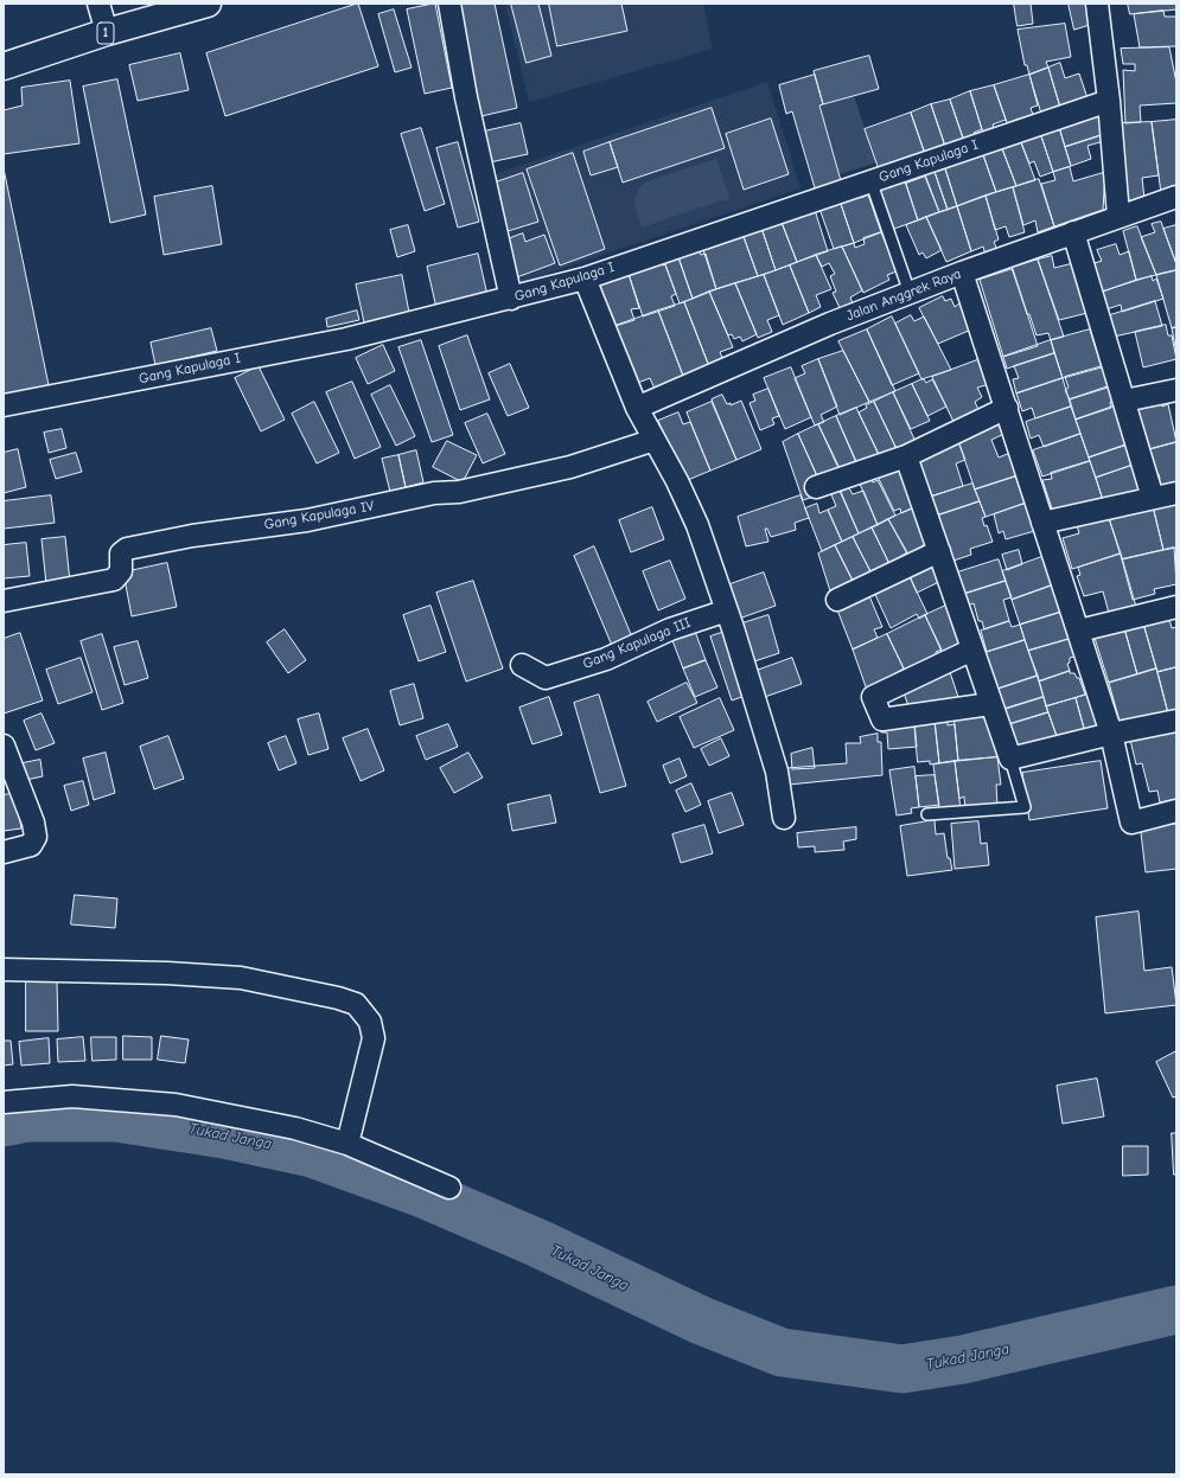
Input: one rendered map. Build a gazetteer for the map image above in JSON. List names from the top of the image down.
{
  "streets": {
    "highway": ["1"],
    "street": [
      "Gang Kapulaga I",
      "Jalan Anggrek Raya",
      "Gang Kapulaga IV",
      "Gang Kapulaga III"
    ]
  },
  "water": ["Tukad Janga"]
}
